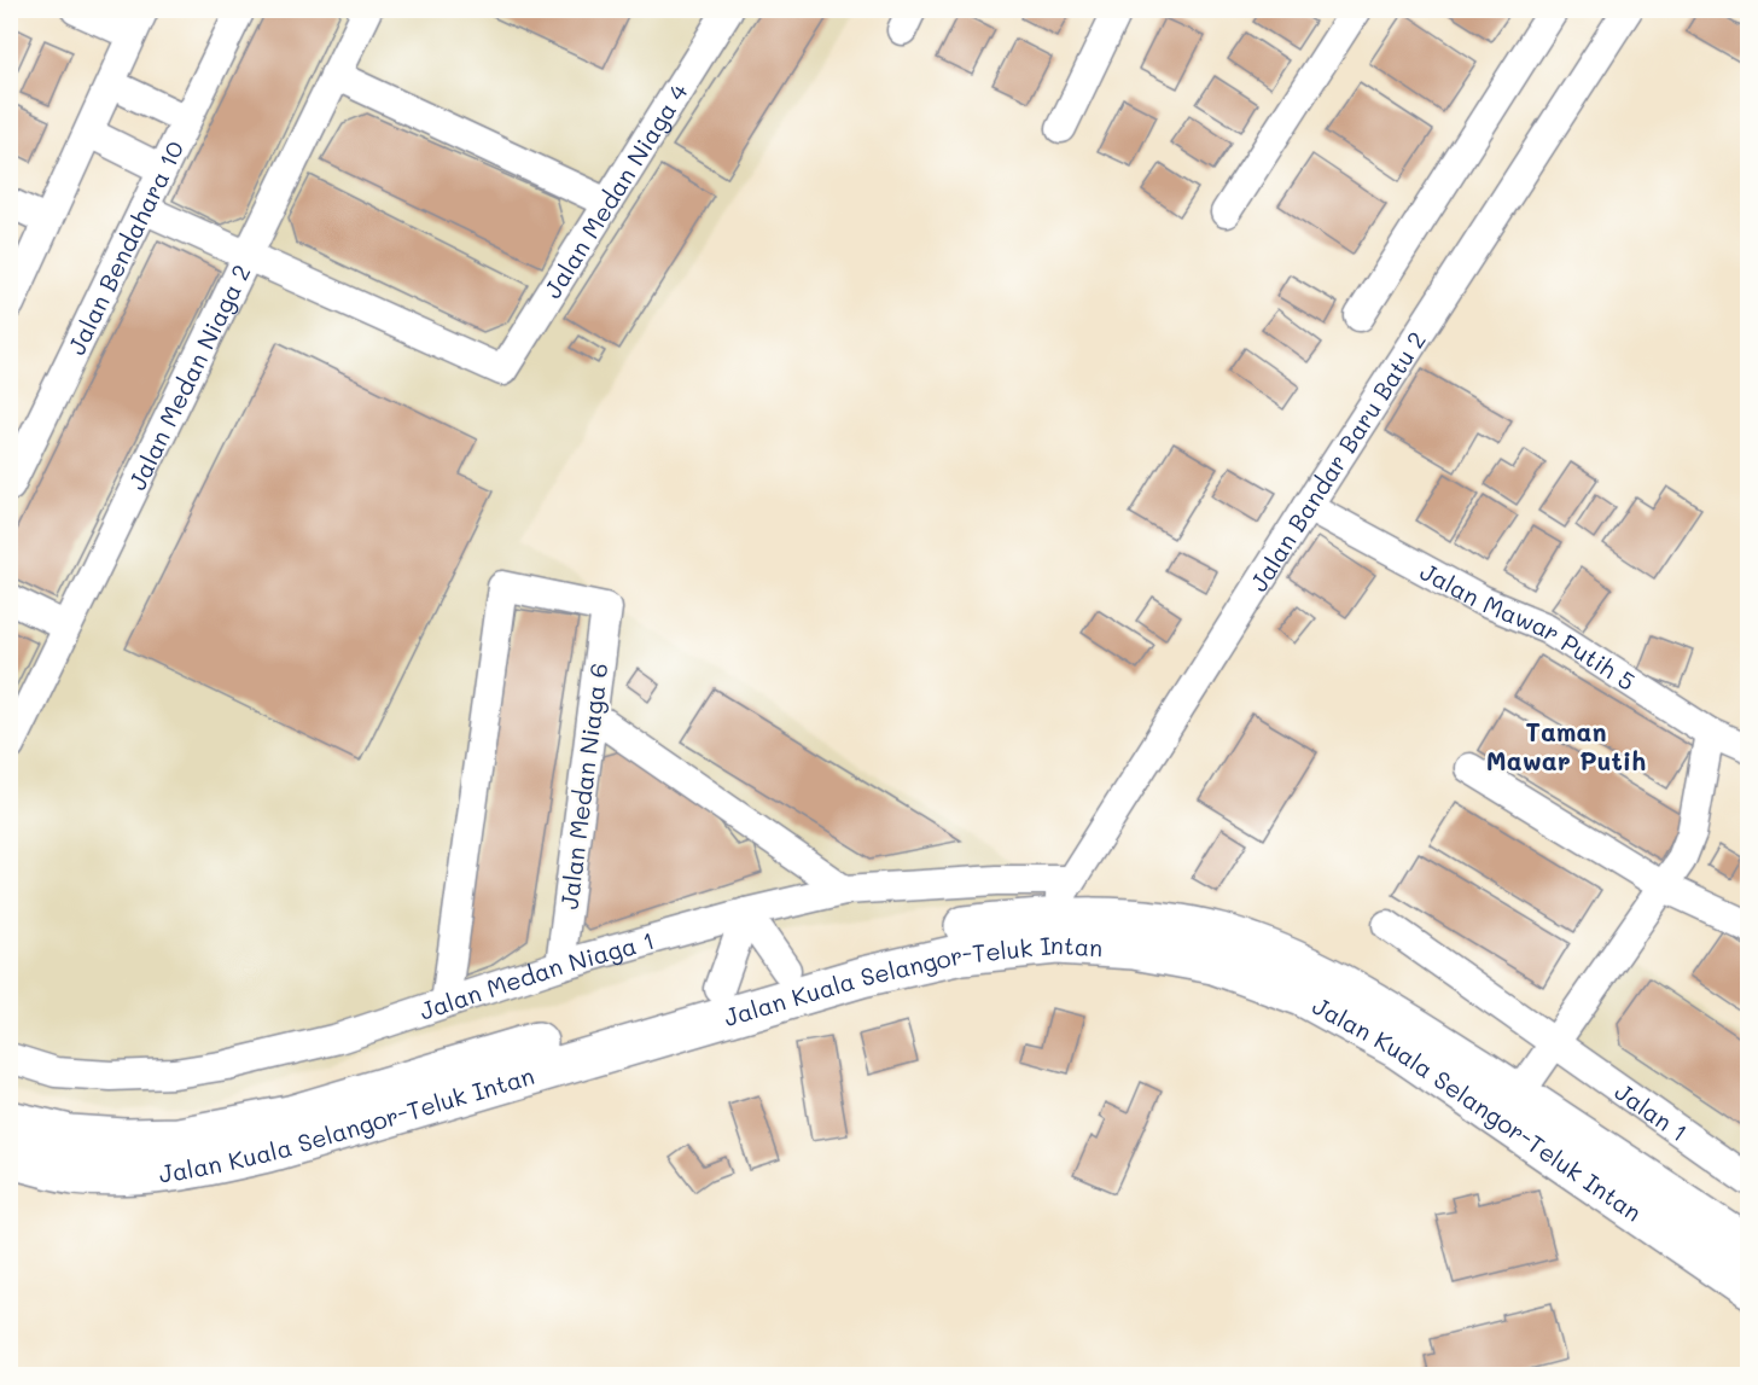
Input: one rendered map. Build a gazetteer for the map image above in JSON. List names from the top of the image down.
{
  "streets": {
    "highway": ["Jalan Kuala Selangor-Teluk Intan"],
    "street": [
      "Jalan Medan Niaga 4",
      "Jalan Bendahara 10",
      "Jalan Medan Niaga 2",
      "Jalan Bandar Baru Batu 2",
      "Jalan Mawar Putih 5",
      "Jalan Medan Niaga 6",
      "Jalan Medan Niaga 1",
      "Jalan 1"
    ]
  },
  "crossings": [
    ["Jalan Medan Niaga 4", "Jalan Medan Niaga 2"],
    ["Jalan Bandar Baru Batu 2", "Jalan Mawar Putih 5"],
    ["Jalan Bandar Baru Batu 2", "Jalan Medan Niaga 1"],
    ["Jalan Bandar Baru Batu 2", "Jalan Kuala Selangor-Teluk Intan"],
    ["Jalan Medan Niaga 6", "Jalan Medan Niaga 1"]
  ],
  "districts": ["Taman Mawar Putih"]
}
